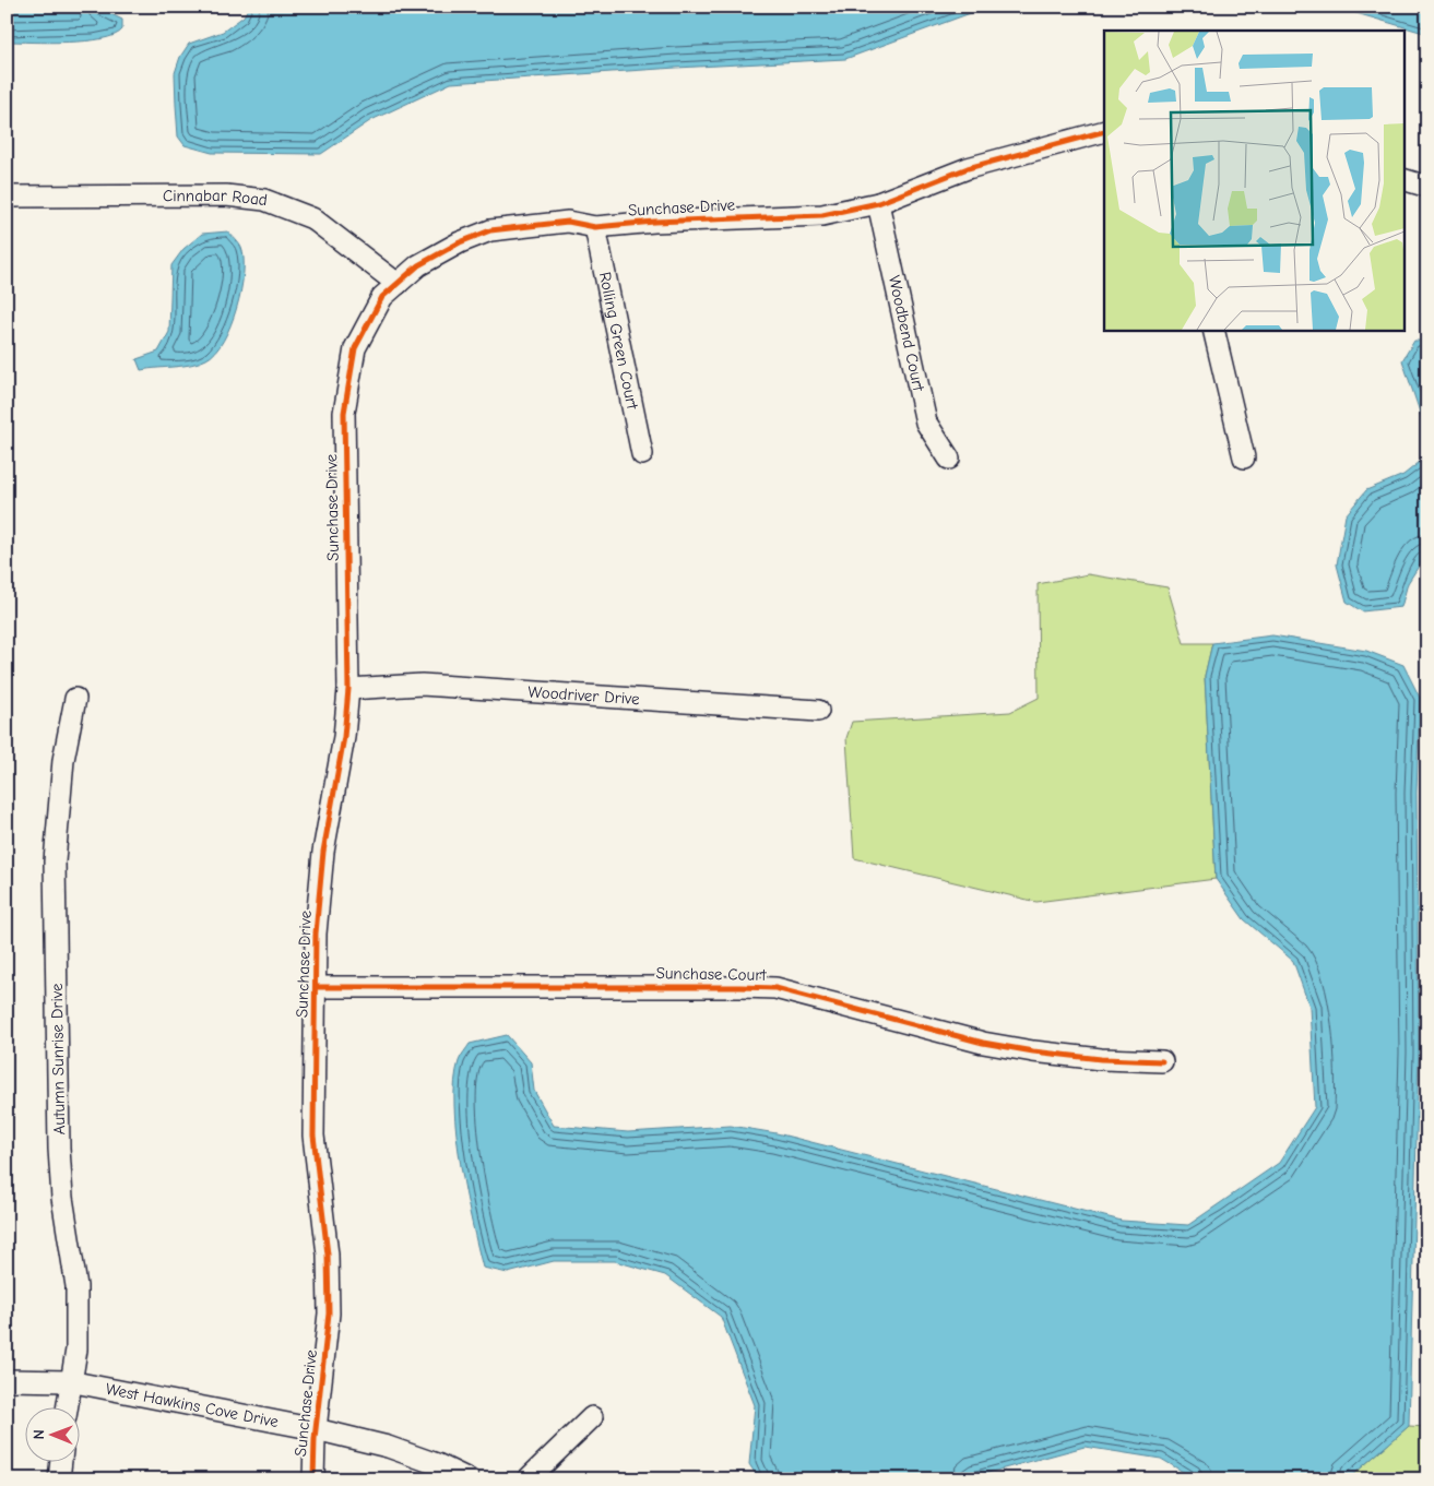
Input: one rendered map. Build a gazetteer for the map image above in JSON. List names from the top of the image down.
{
  "streets": {
    "street": [
      "Cinnabar Road",
      "Sunchase Drive",
      "Woodbend Court",
      "Rolling Green Court",
      "Woodriver Drive",
      "Sunchase Court",
      "Autumn Sunrise Drive",
      "West Hawkins Cove Drive"
    ]
  },
  "crossings": [
    ["Cinnabar Road", "Sunchase Drive"],
    ["Sunchase Drive", "Woodbend Court"],
    ["Sunchase Drive", "Rolling Green Court"],
    ["Sunchase Drive", "Woodriver Drive"],
    ["Sunchase Drive", "Sunchase Court"],
    ["Sunchase Drive", "West Hawkins Cove Drive"],
    ["Autumn Sunrise Drive", "West Hawkins Cove Drive"]
  ],
  "north": "left"
}
